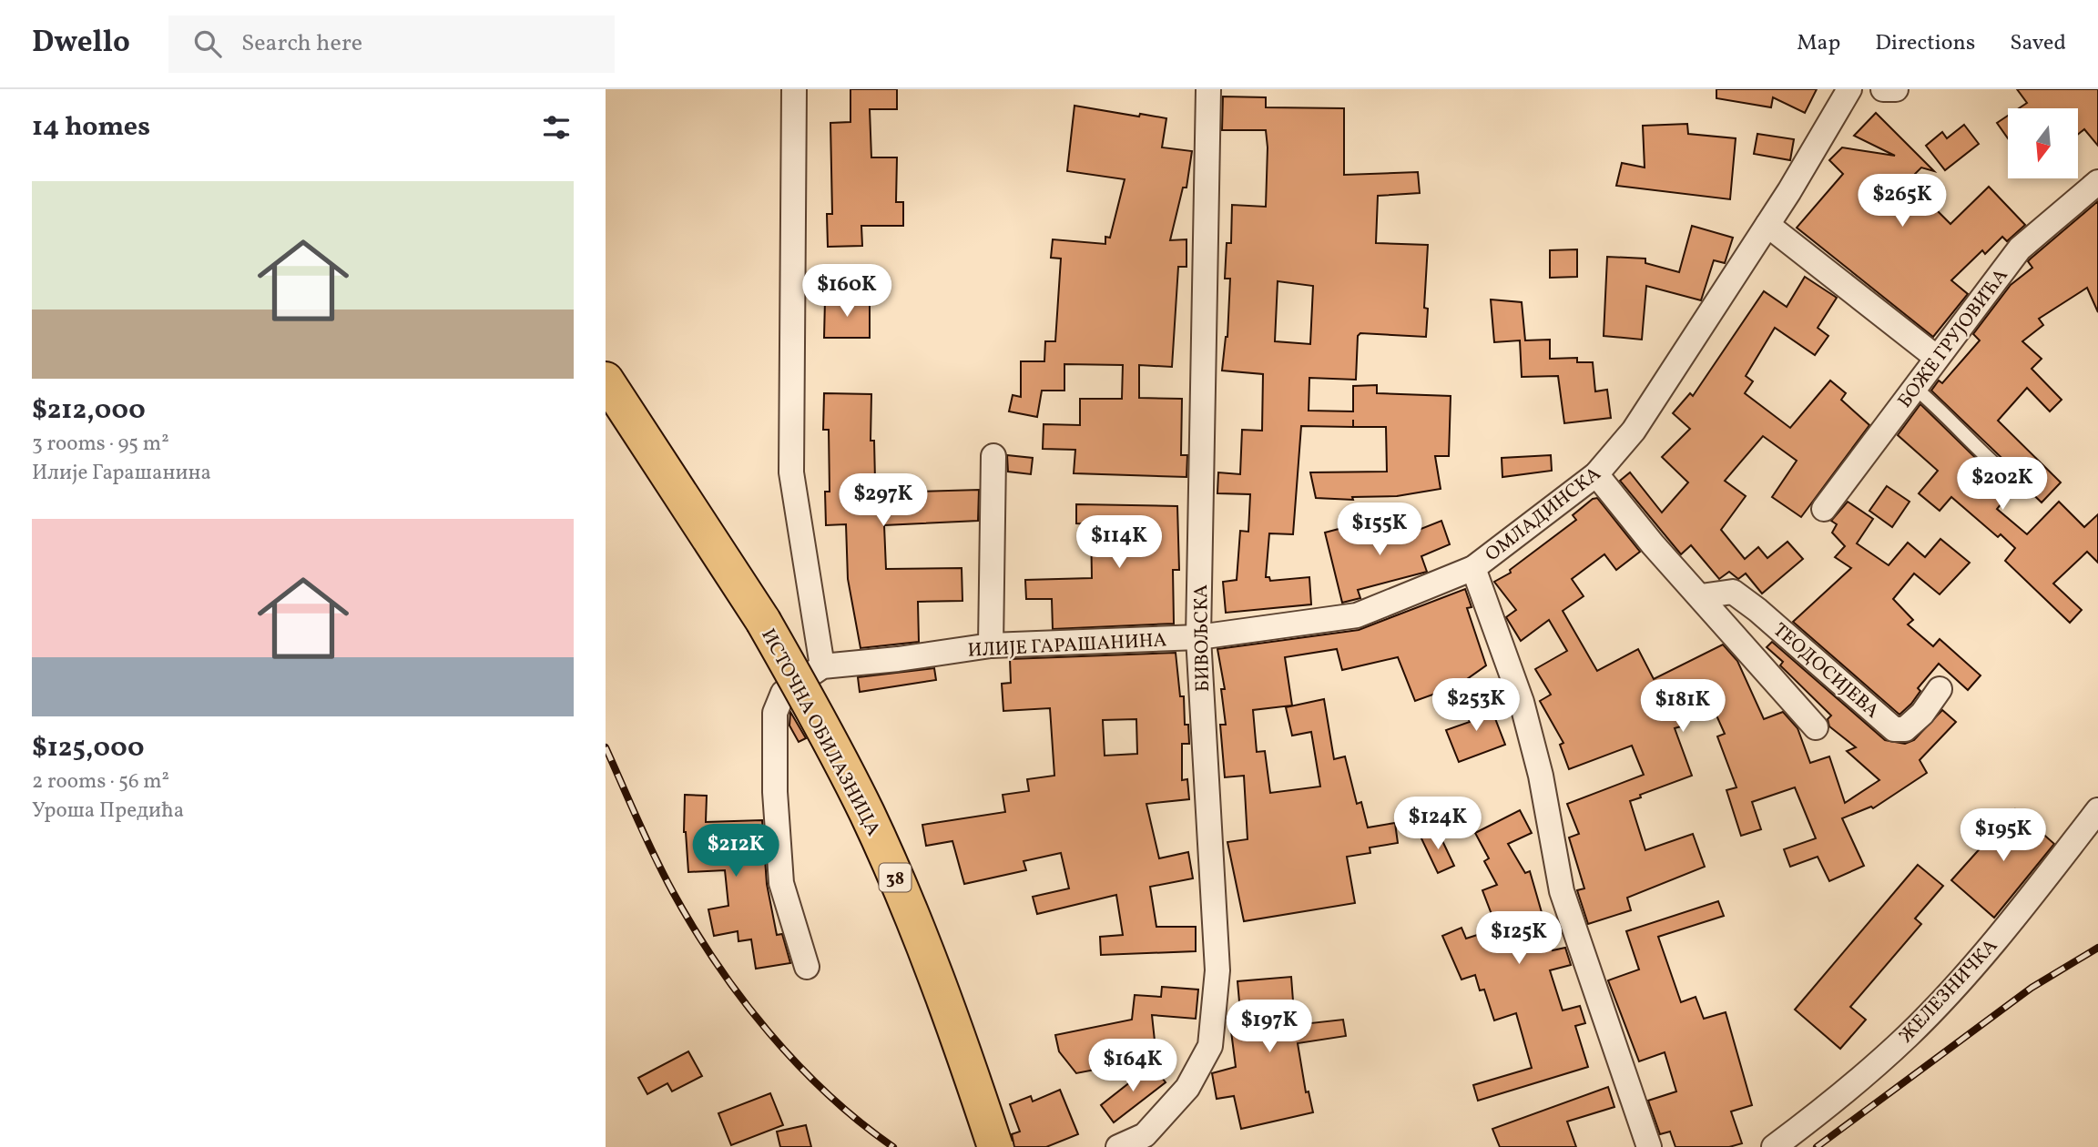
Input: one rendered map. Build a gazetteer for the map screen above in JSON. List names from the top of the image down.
{
  "streets": {
    "main road": ["ИСТОЧНА ОБИЛАЗНИЦА", "38"],
    "street": [
      "БОЖЕ ГРУЈОВИЋА",
      "ОМЛАДИНСКА",
      "БИВОЉСКА",
      "ИЛИЈЕ ГАРАШАНИНА",
      "ТЕОДОСИЈЕВА",
      "ЖЕЛЕЗНИЧКА"
    ]
  },
  "crossings": [
    ["ОМЛАДИНСКА", "БИВОЉСКА"],
    ["ОМЛАДИНСКА", "ИЛИЈЕ ГАРАШАНИНА"],
    ["ОМЛАДИНСКА", "ТЕОДОСИЈЕВА"],
    ["БИВОЉСКА", "ИЛИЈЕ ГАРАШАНИНА"]
  ],
  "north": "bottom",
  "page": {
    "header": "Dwello",
    "search": "Search here",
    "nav": ["Map", "Directions", "Saved"],
    "heading": "14 homes",
    "list": [
      {
        "name": "$212,000",
        "note": "3 rooms · 95 m² · Илије Гарашанина"
      },
      {
        "name": "$125,000",
        "note": "2 rooms · 56 m² · Уроша Предића"
      }
    ],
    "price": [
      "$265K",
      "$160K",
      "$202K",
      "$297K",
      "$155K",
      "$114K",
      "$253K",
      "$181K",
      "$124K",
      "$195K",
      "$212K",
      "$125K",
      "$197K",
      "$164K"
    ]
  }
}
